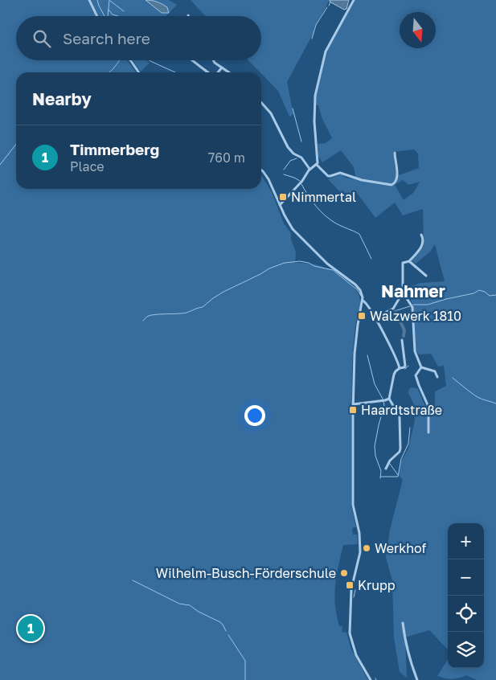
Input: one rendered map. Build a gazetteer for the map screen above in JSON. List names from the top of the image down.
{
  "districts": ["Nahmer"],
  "places": {
    "transit": [
      "Nimmertal",
      "Walzwerk 1810",
      "Haardtstraße",
      "Krupp"
    ],
    "other": ["Werkhof", "Wilhelm-Busch-Förderschule"]
  },
  "north": "bottom",
  "page": {
    "search": "Search here",
    "heading": "Nearby",
    "list": [
      {
        "mark": "1",
        "name": "Timmerberg",
        "note": "Place",
        "value": "760 m"
      }
    ],
    "map_buttons": ["+", "−"],
    "pins": "1"
  }
}
